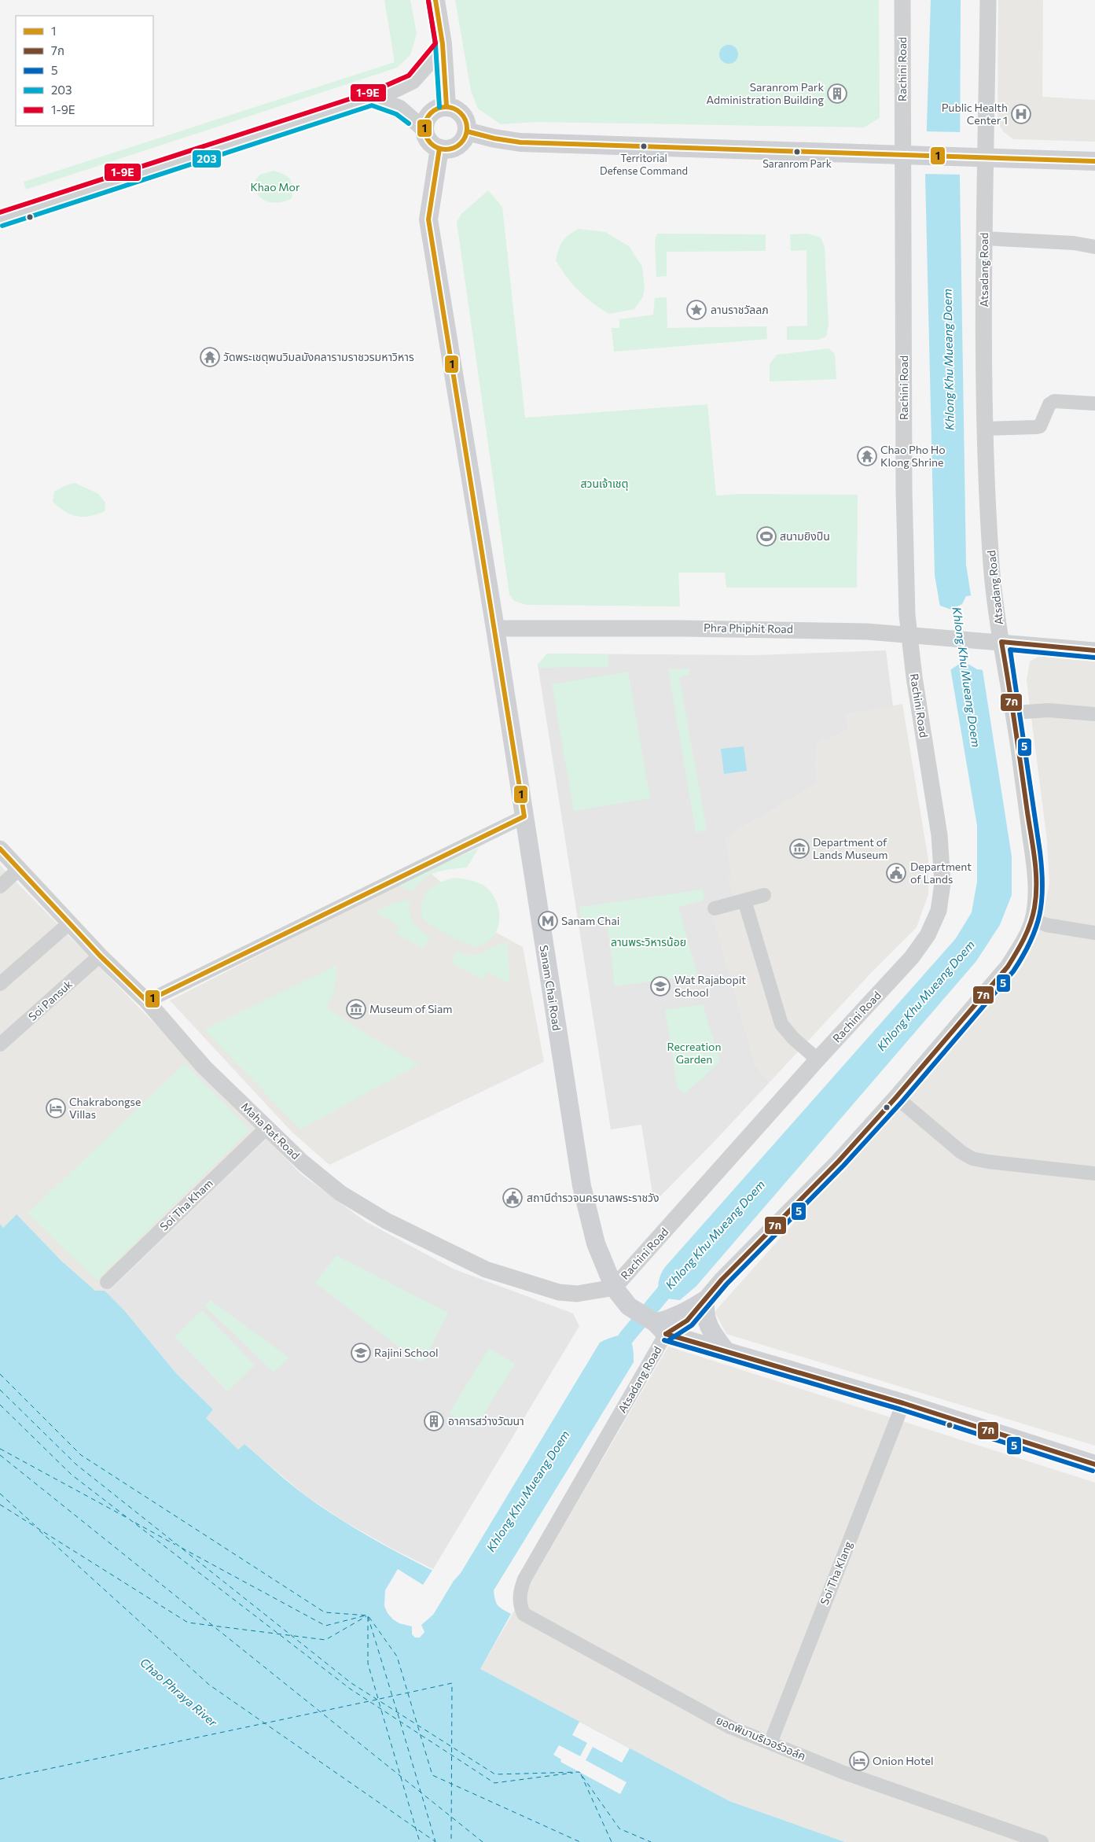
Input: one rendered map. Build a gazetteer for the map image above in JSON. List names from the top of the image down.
{
  "streets": {
    "main road": ["Sanam Chai Road"],
    "street": [
      "Rachini Road",
      "Atsadang Road",
      "Phra Phiphit Road",
      "Soi Pansuk",
      "Maha Rat Road",
      "Soi Tha Kham",
      "Soi Tha Klang",
      "ยอดพิมานริเวอร์วอล์ค"
    ]
  },
  "crossings": [
    ["Rachini Road", "Phra Phiphit Road"],
    ["Rachini Road", "Sanam Chai Road"],
    ["Rachini Road", "Maha Rat Road"],
    ["Atsadang Road", "Phra Phiphit Road"],
    ["Atsadang Road", "Sanam Chai Road"],
    ["Atsadang Road", "ยอดพิมานริเวอร์วอล์ค"],
    ["Phra Phiphit Road", "Sanam Chai Road"],
    ["Sanam Chai Road", "Maha Rat Road"],
    ["Sanam Chai Road", "Soi Tha Klang"],
    ["Soi Pansuk", "Maha Rat Road"],
    ["Maha Rat Road", "Soi Tha Kham"],
    ["Soi Tha Klang", "ยอดพิมานริเวอร์วอล์ค"]
  ],
  "water": ["Khlong Khu Mueang Doem", "Chao Phraya River"],
  "parks": [
    "Khao Mor",
    "สวนเจ้าเชตุ",
    "ลานพระวิหารน้อย",
    "Recreation Garden"
  ],
  "places": {
    "building": ["Saranrom Park Administration Building", "อาคารสว่างวัฒนา"],
    "hospital": ["Public Health Center 1"],
    "other": ["Territorial Defense Command", "Saranrom Park"],
    "place": ["ลานราชวัลลภ"],
    "temple": ["วัดพระเชตุพนวิมลมังคลารามราชวรมหาวิหาร", "Chao Pho Ho Klong Shrine"],
    "sports": ["สนามยิงปืน"],
    "museum": ["Department of Lands Museum", "Museum of Siam"],
    "public building": ["Department of Lands", "สถานีตำรวจนครบาลพระราชวัง"],
    "metro station": ["Sanam Chai"],
    "school or university": ["Wat Rajabopit School", "Rajini School"],
    "hotel": ["Chakrabongse Villas", "Onion Hotel"]
  },
  "lines": [
    "transit line 1",
    "transit line 203",
    "transit line 1-9E",
    "transit line 7ก",
    "transit line 5"
  ],
  "legend": [
    "1",
    "7ก",
    "5",
    "203",
    "1-9E"
  ]
}
